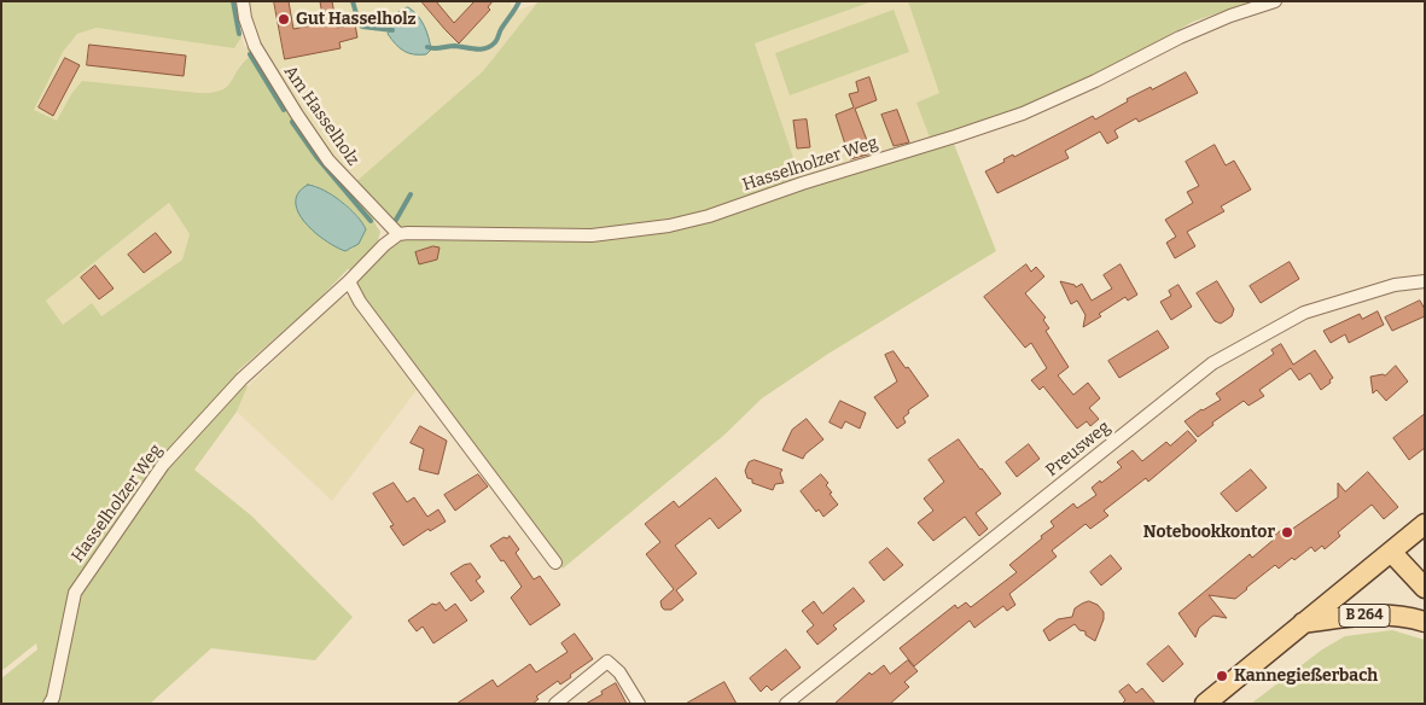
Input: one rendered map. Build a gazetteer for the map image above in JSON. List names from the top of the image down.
{
  "streets": {
    "main road": ["B 264"],
    "street": ["Am Hasselholz", "Hasselholzer Weg", "Preusweg"]
  },
  "crossings": [
    ["Am Hasselholz", "Hasselholzer Weg"]
  ],
  "places": ["Gut Hasselholz", "Notebookkontor", "Kannegießerbach"]
}
